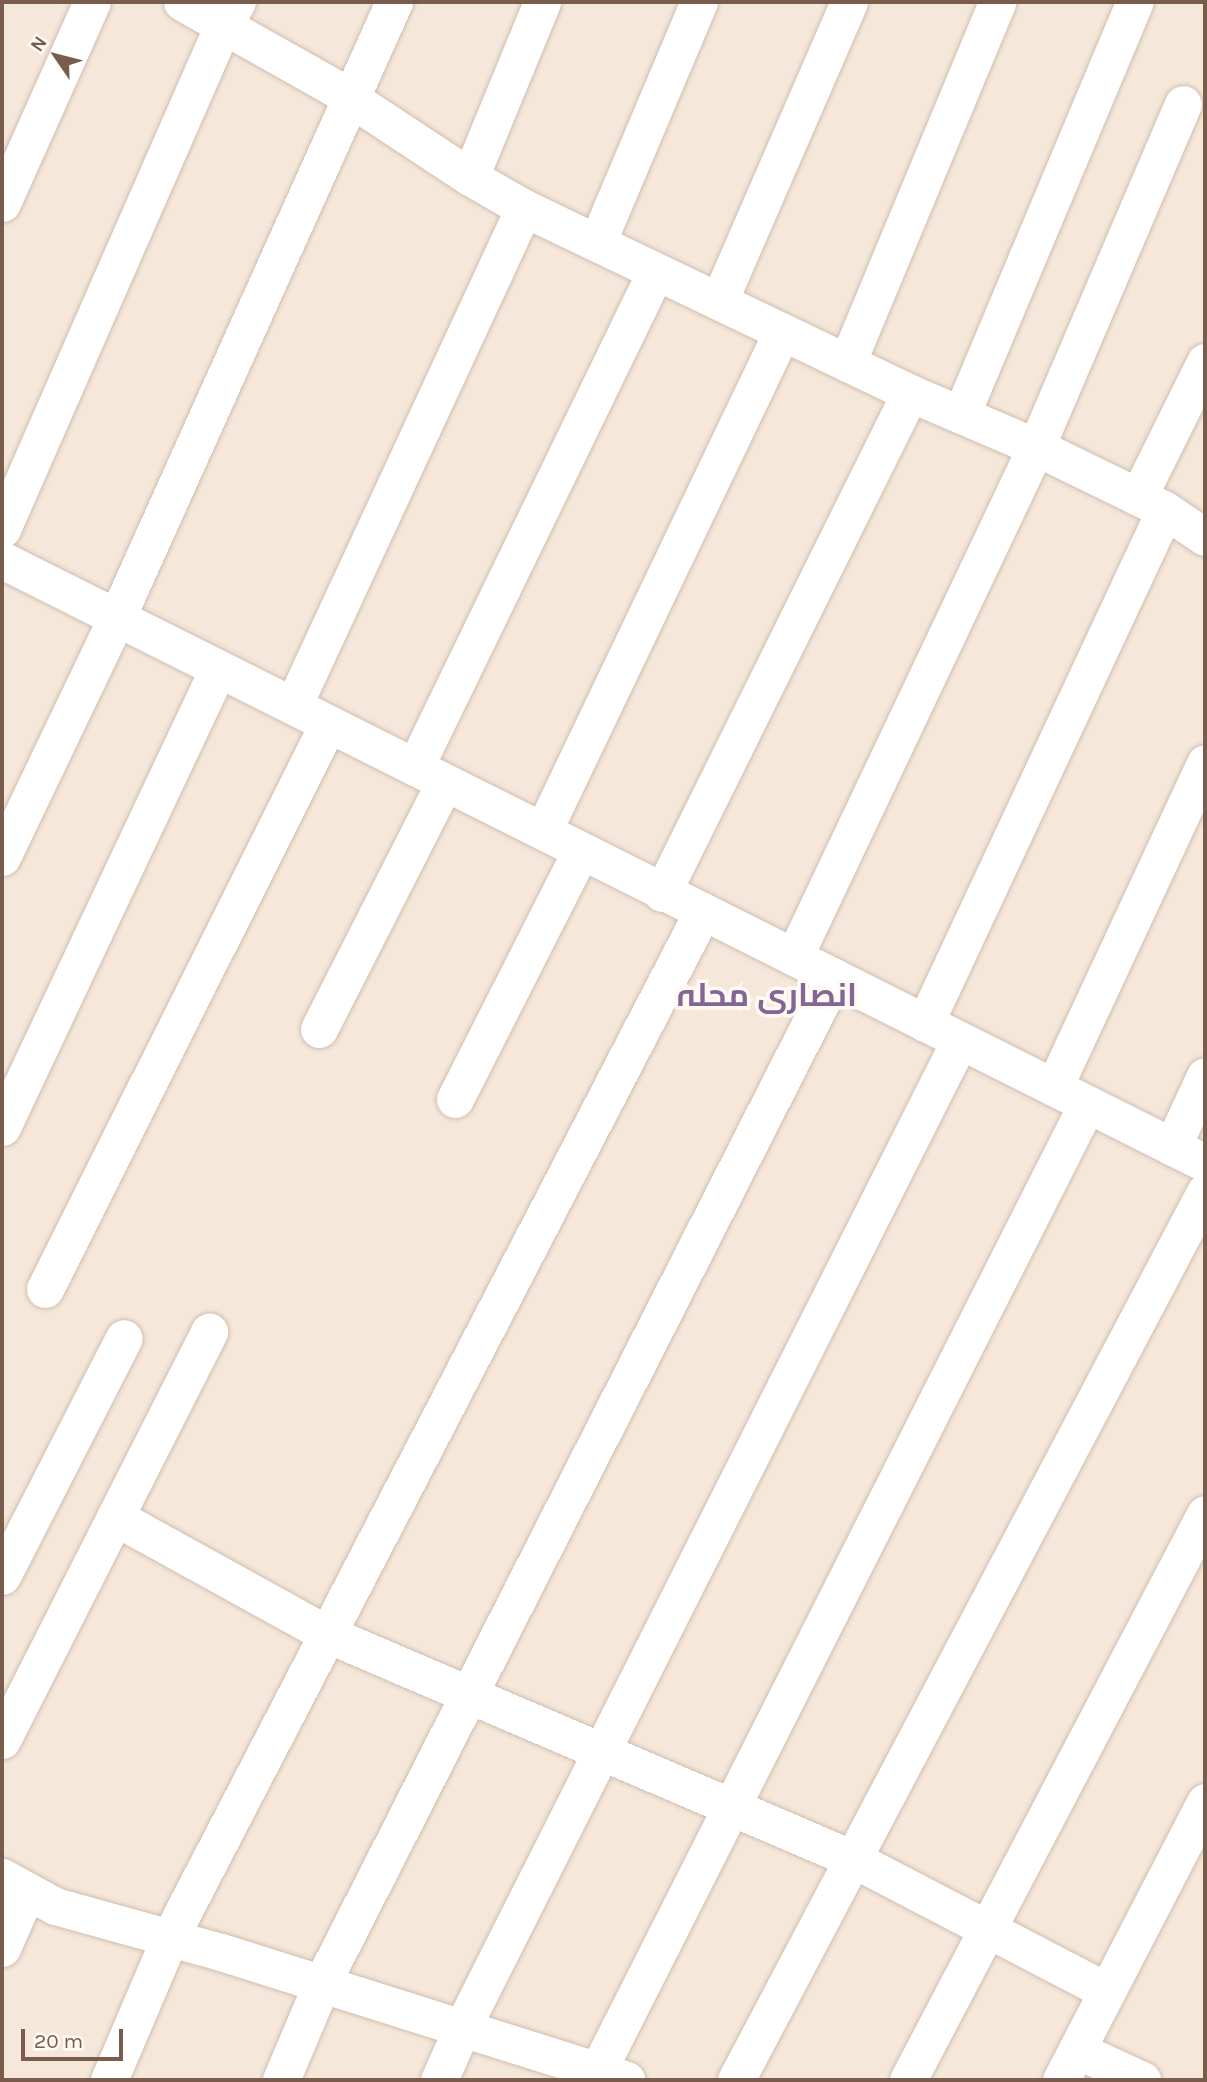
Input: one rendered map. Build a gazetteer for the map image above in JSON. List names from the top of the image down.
{
  "districts": ["انصاری محلہ"],
  "scale_bar": "20 m",
  "north": "top left"
}
